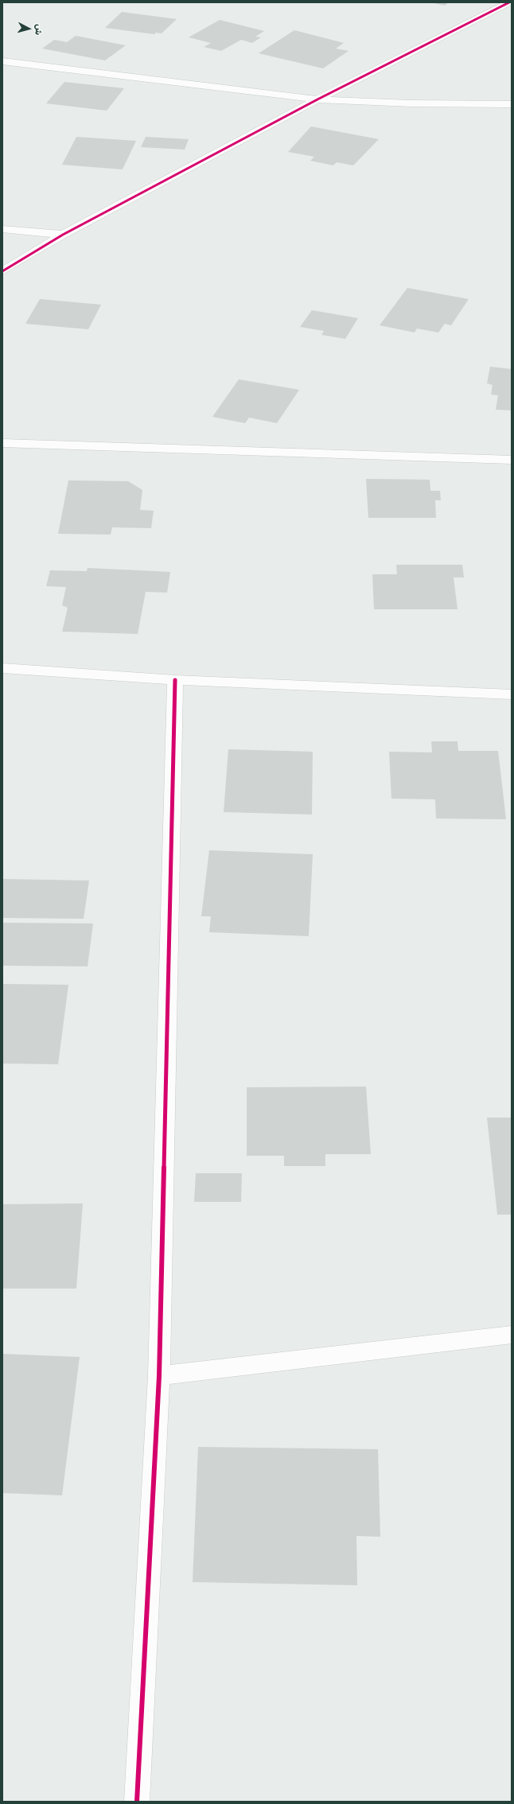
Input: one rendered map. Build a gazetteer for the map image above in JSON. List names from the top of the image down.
{
  "north": "right"
}
